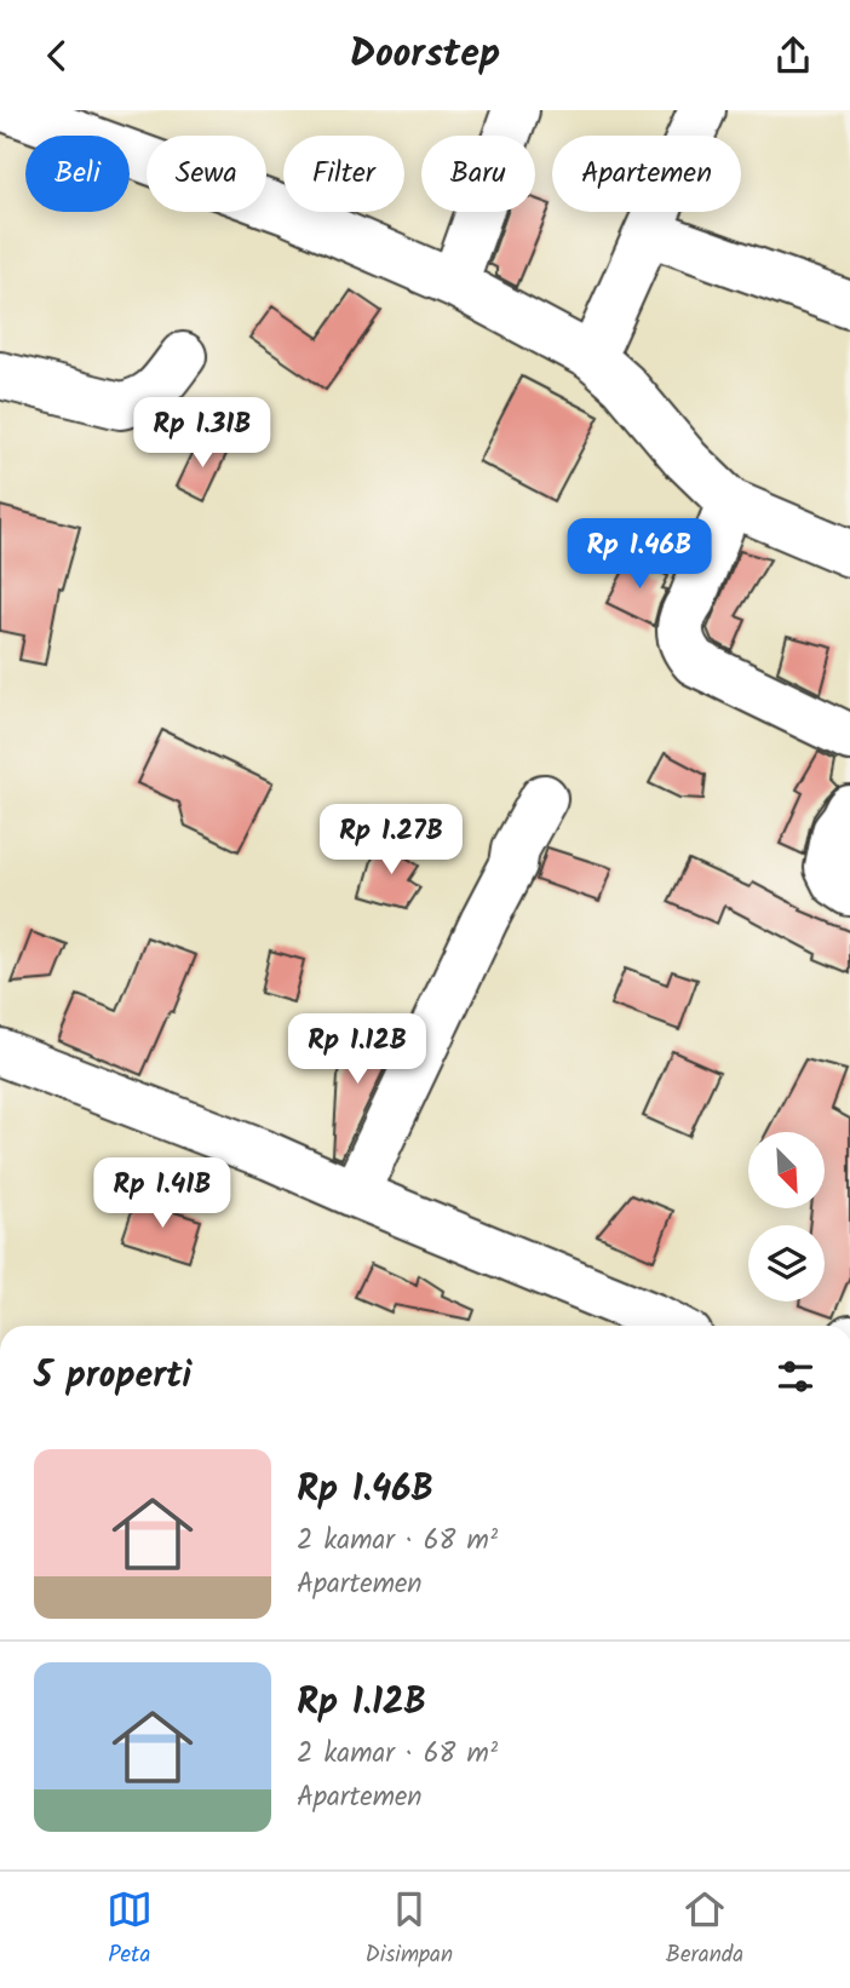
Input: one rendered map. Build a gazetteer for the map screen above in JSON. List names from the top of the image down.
{
  "north": "bottom right",
  "page": {
    "header": "Doorstep",
    "chip": [
      "Beli",
      "Sewa",
      "Filter",
      "Baru",
      "Apartemen"
    ],
    "price": [
      "Rp 1.31B",
      "Rp 1.46B",
      "Rp 1.27B",
      "Rp 1.12B",
      "Rp 1.41B"
    ],
    "heading": "5 properti",
    "list": [
      {
        "name": "Rp 1.46B",
        "note": "2 kamar · 68 m² · Apartemen"
      },
      {
        "name": "Rp 1.12B",
        "note": "2 kamar · 68 m² · Apartemen"
      }
    ],
    "tabs": ["Peta", "Disimpan", "Beranda"]
  }
}
